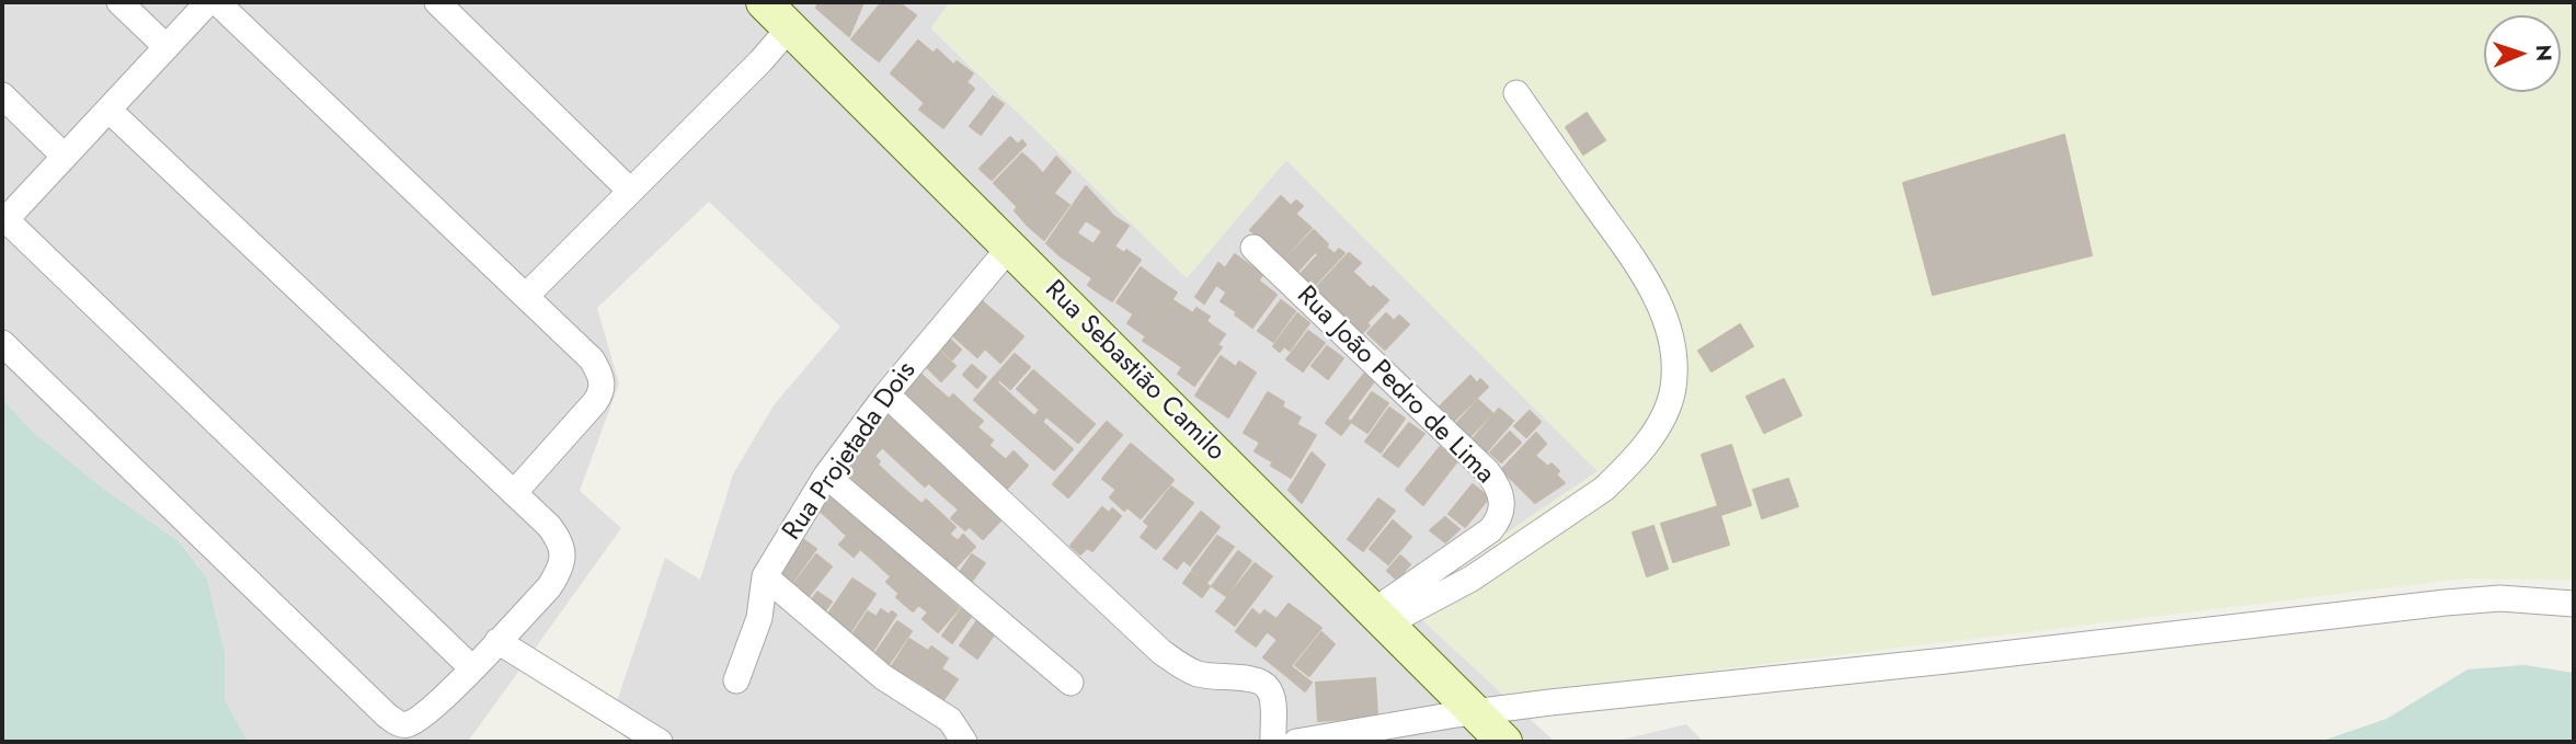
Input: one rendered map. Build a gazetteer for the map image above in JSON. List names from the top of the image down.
{
  "streets": {
    "main road": ["Rua Sebastião Camilo"],
    "street": ["Rua João Pedro de Lima", "Rua Projetada Dois"]
  },
  "crossings": [
    ["Rua Sebastião Camilo", "Rua João Pedro de Lima"],
    ["Rua Sebastião Camilo", "Rua Projetada Dois"]
  ],
  "north": "right"
}
